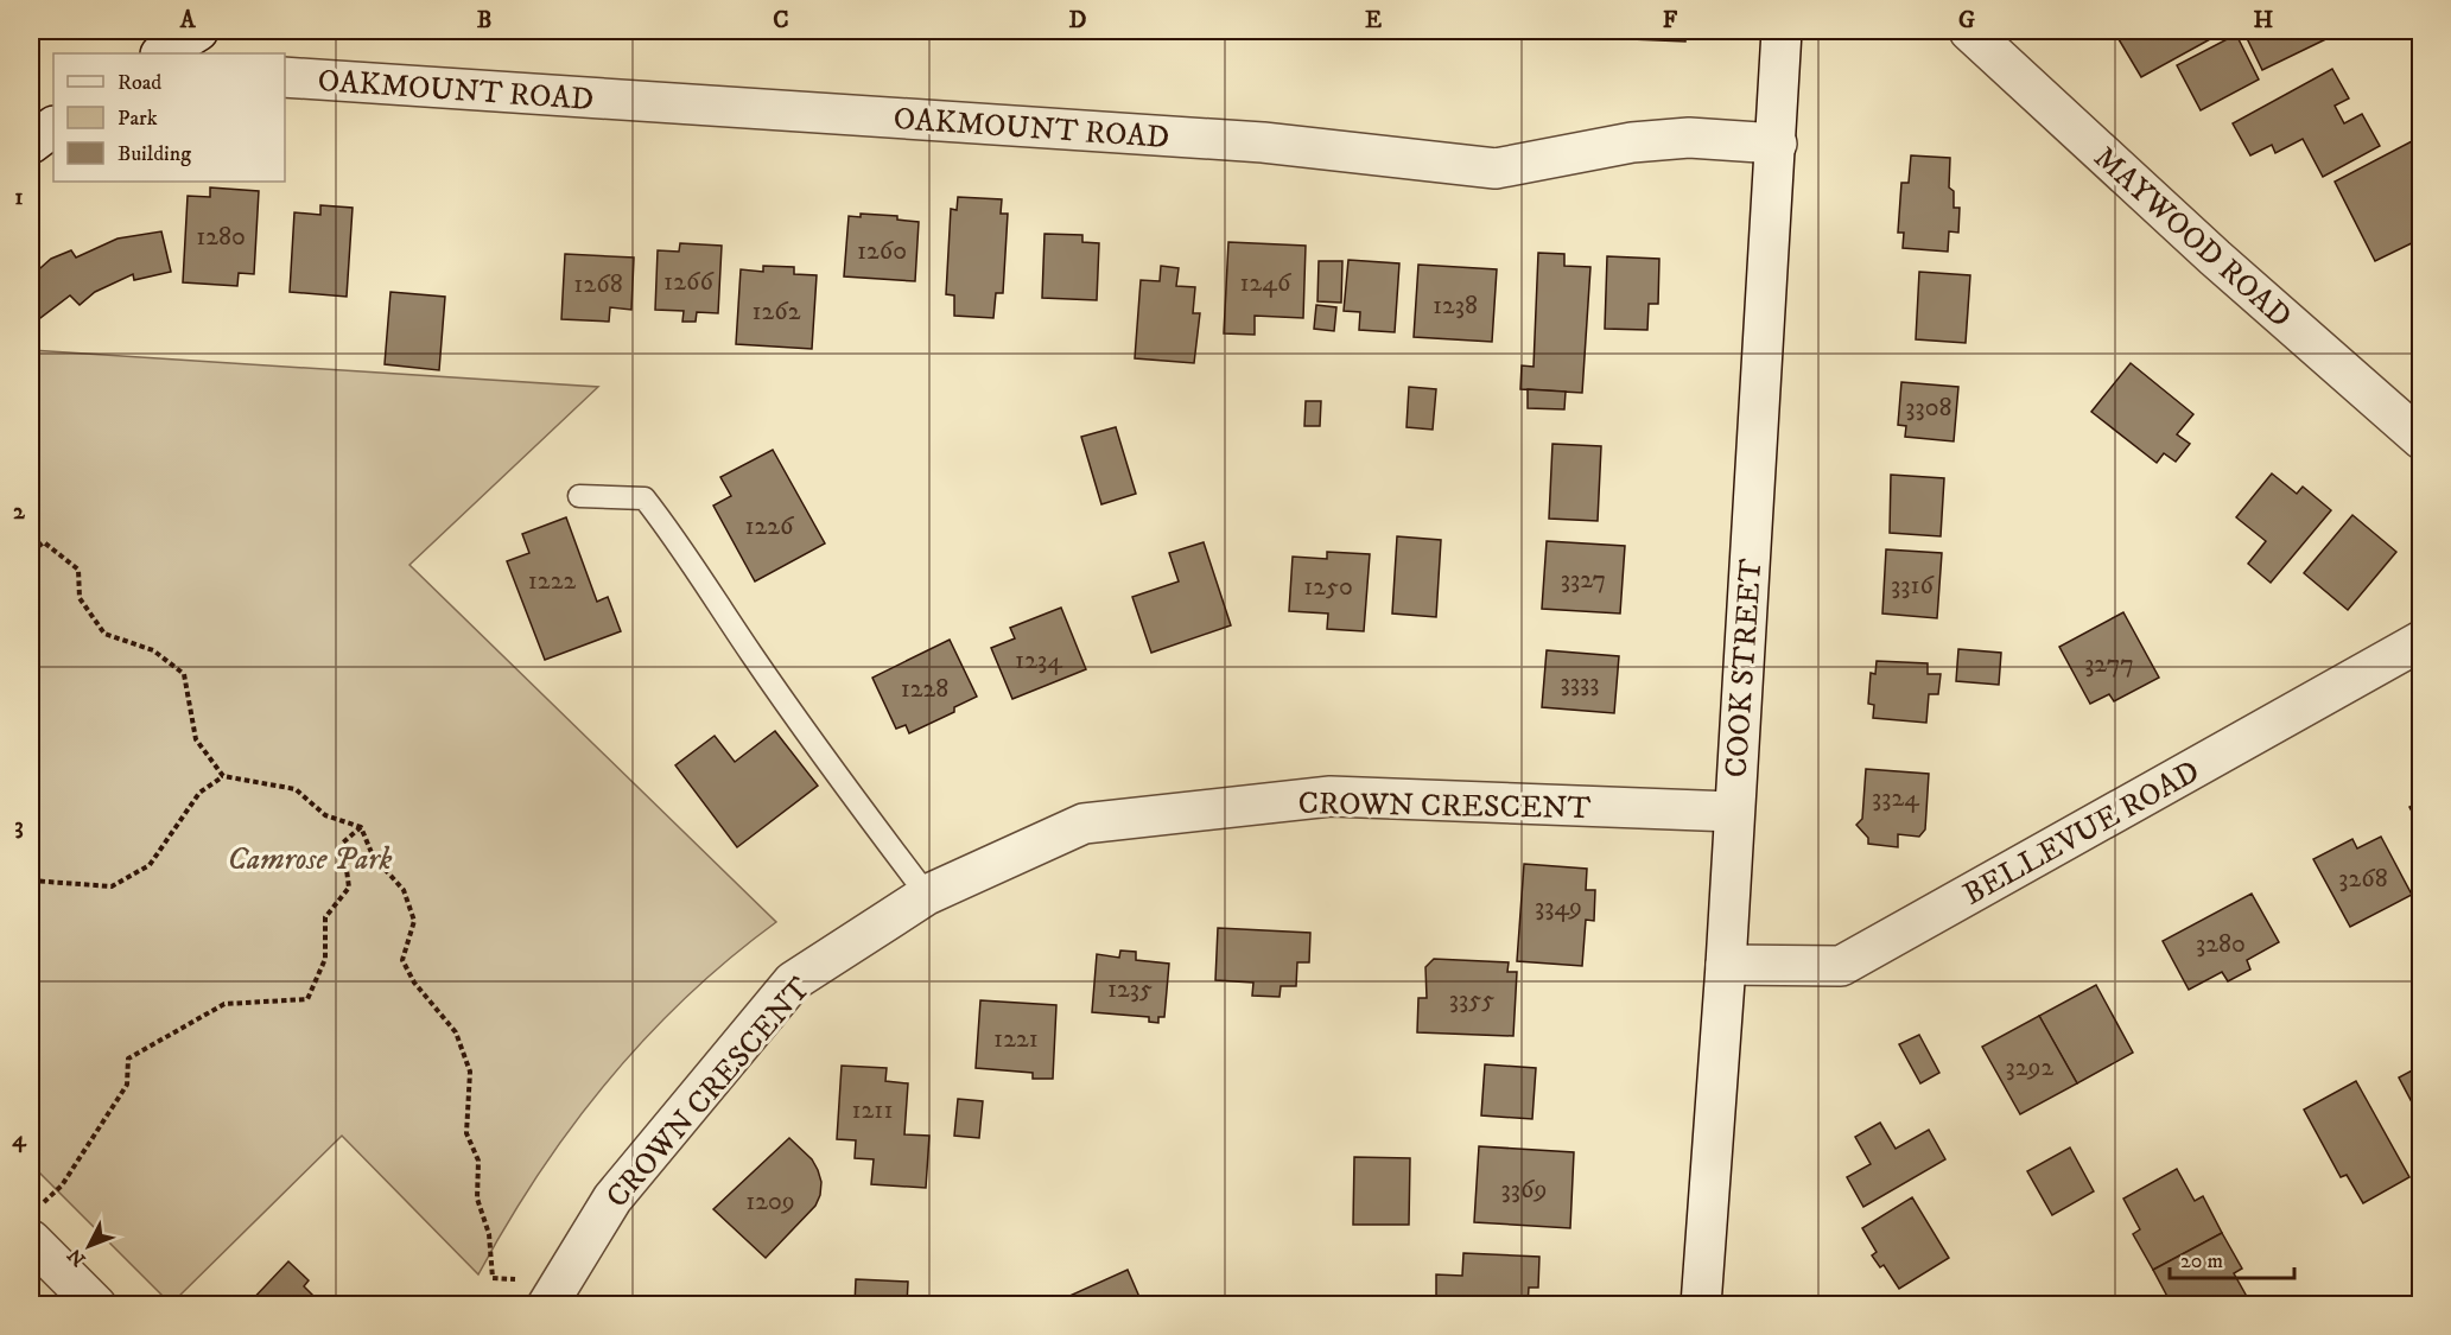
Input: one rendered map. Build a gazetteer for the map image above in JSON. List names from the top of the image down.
{
  "streets": {
    "street": [
      "OAKMOUNT ROAD",
      "MAYWOOD ROAD",
      "COOK STREET",
      "CROWN CRESCENT",
      "BELLEVUE ROAD"
    ]
  },
  "crossings": [
    ["OAKMOUNT ROAD", "COOK STREET"],
    ["COOK STREET", "CROWN CRESCENT"],
    ["COOK STREET", "BELLEVUE ROAD"]
  ],
  "parks": ["Camrose Park"],
  "house_numbers": [
    "1280",
    "1260",
    "1266",
    "1246",
    "1268",
    "1238",
    "1262",
    "3308",
    "1226",
    "3327",
    "1222",
    "3316",
    "1250",
    "1234",
    "3277",
    "3333",
    "1228",
    "3324",
    "3268",
    "3349",
    "3280",
    "1235",
    "3355",
    "1221",
    "3292",
    "1211",
    "3369",
    "1209"
  ],
  "legend": ["Road", "Park", "Building"],
  "scale_bar": "20 m",
  "north": "bottom left",
  "grid": {
    "columns": [
      "A",
      "B",
      "C",
      "D",
      "E",
      "F",
      "G",
      "H"
    ],
    "rows": [
      "1",
      "2",
      "3",
      "4"
    ]
  }
}
